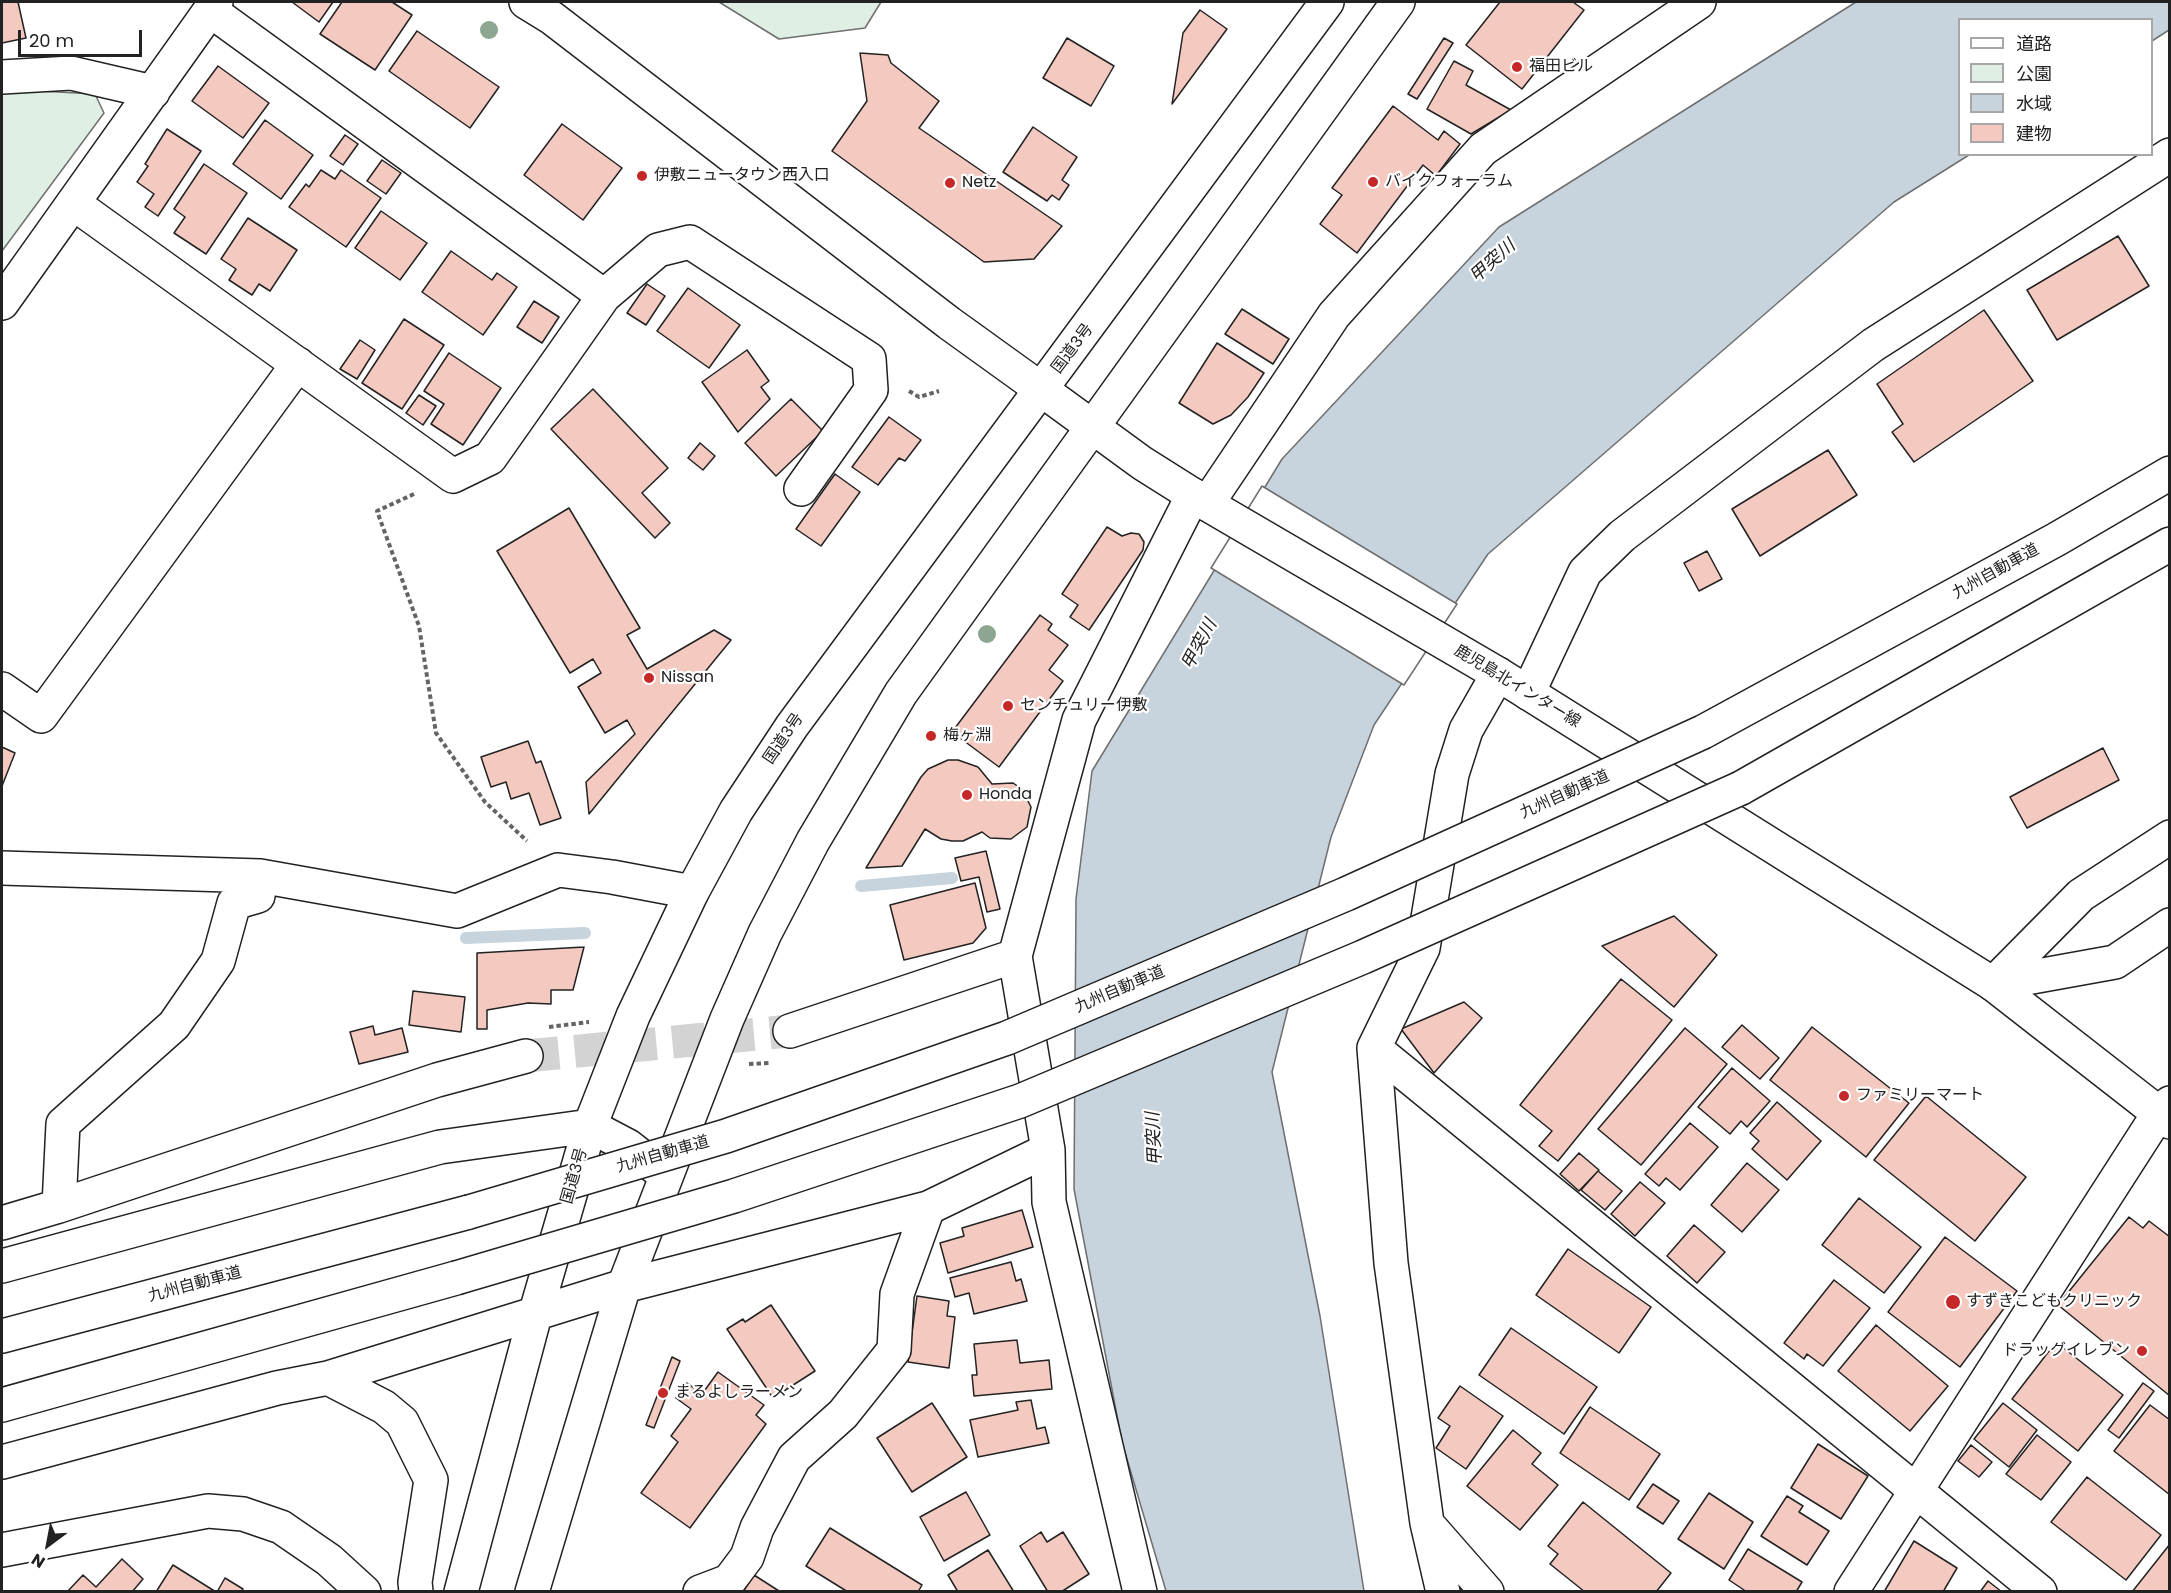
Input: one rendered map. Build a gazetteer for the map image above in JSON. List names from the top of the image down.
{
  "streets": {
    "main road": ["国道3号", "九州自動車道", "鹿児島北インター線"]
  },
  "crossings": [
    ["国道3号", "鹿児島北インター線"]
  ],
  "water": ["甲突川"],
  "places": [
    "福田ビル",
    "伊敷ニュータウン西入口",
    "バイクフォーラム",
    "Netz",
    "Nissan",
    "センチュリー伊敷",
    "梅ヶ淵",
    "Honda",
    "ファミリーマート",
    "すずきこどもクリニック",
    "ドラッグイレブン",
    "まるよしラーメン"
  ],
  "legend": [
    "道路",
    "公園",
    "水域",
    "建物"
  ],
  "scale_bar": "20 m",
  "north": "bottom left"
}
